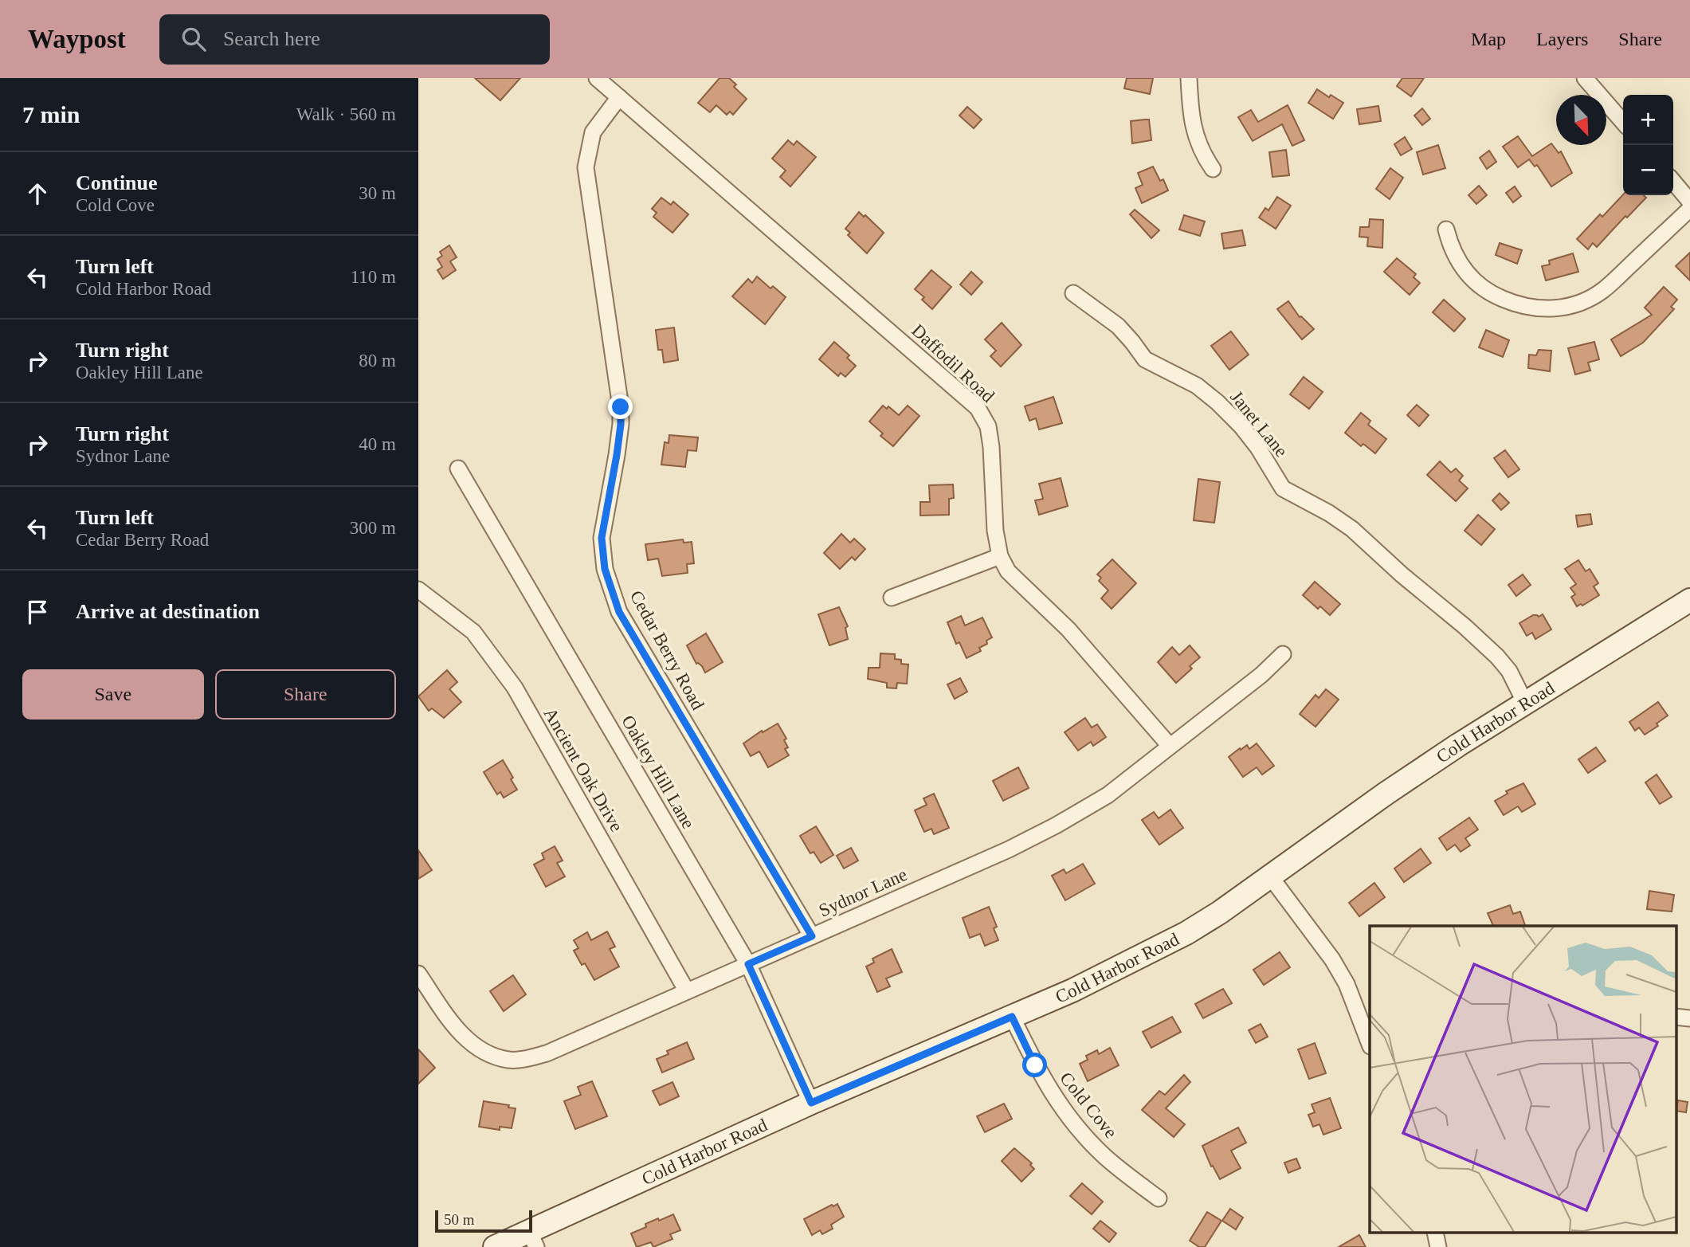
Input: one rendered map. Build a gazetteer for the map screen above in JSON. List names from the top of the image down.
{
  "streets": {
    "main road": ["Cold Harbor Road"],
    "street": [
      "Daffodil Road",
      "Janet Lane",
      "Cedar Berry Road",
      "Ancient Oak Drive",
      "Oakley Hill Lane",
      "Sydnor Lane",
      "Cold Cove"
    ]
  },
  "crossings": [
    ["Daffodil Road", "Cedar Berry Road"],
    ["Daffodil Road", "Sydnor Lane"],
    ["Janet Lane", "Cold Harbor Road"],
    ["Cedar Berry Road", "Sydnor Lane"],
    ["Cold Harbor Road", "Oakley Hill Lane"],
    ["Cold Harbor Road", "Cold Cove"],
    ["Ancient Oak Drive", "Sydnor Lane"],
    ["Oakley Hill Lane", "Sydnor Lane"]
  ],
  "scale_bar": "50 m",
  "north": "bottom right",
  "page": {
    "header": "Waypost",
    "search": "Search here",
    "nav": ["Map", "Layers", "Share"],
    "heading": ["7 min", "Walk · 560 m"],
    "map_buttons": ["+", "−"],
    "list": [
      ["Continue", "Cold Cove", "30 m"],
      ["Turn left", "Cold Harbor Road", "110 m"],
      ["Turn right", "Oakley Hill Lane", "80 m"],
      ["Turn right", "Sydnor Lane", "40 m"],
      ["Turn left", "Cedar Berry Road", "300 m"],
      "Arrive at destination"
    ],
    "buttons": ["Save", "Share"],
    "scale": "50 m"
  }
}
